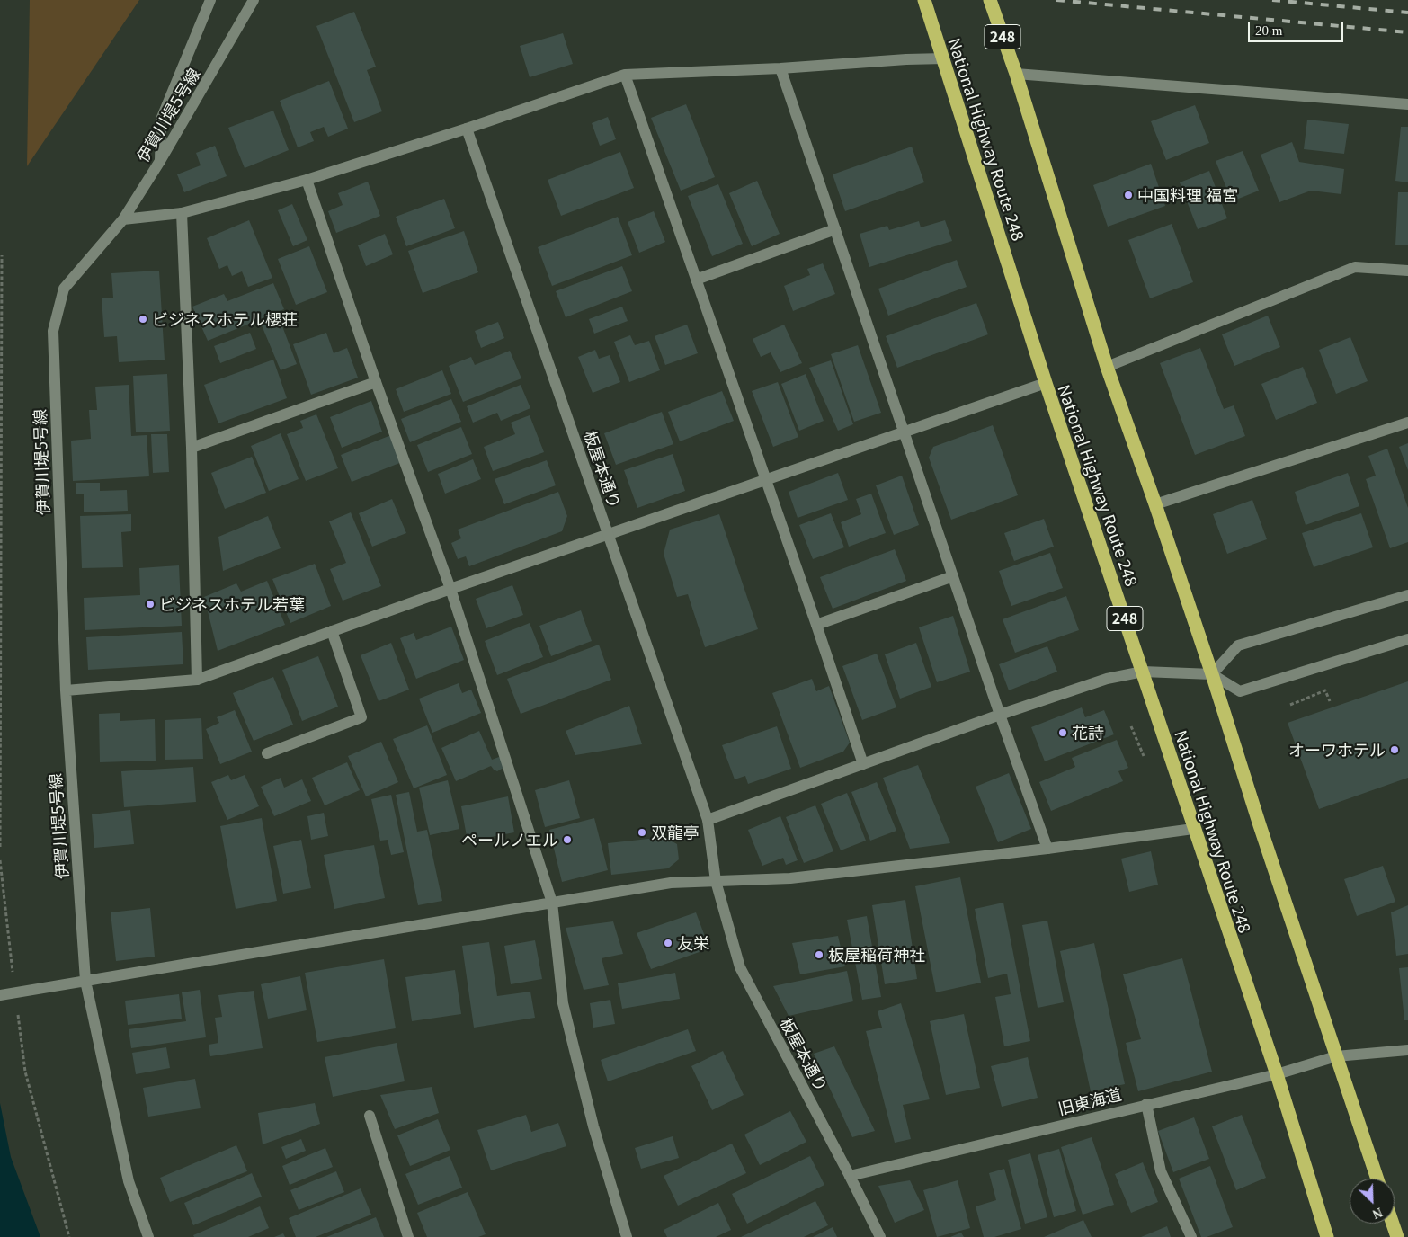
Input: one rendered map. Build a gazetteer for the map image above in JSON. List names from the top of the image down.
{
  "streets": {
    "highway": ["248", "National Highway Route 248"],
    "street": ["伊賀川堤5号線", "板屋本通り", "旧東海道"]
  },
  "crossings": [
    ["248", "旧東海道"],
    ["National Highway Route 248", "旧東海道"],
    ["板屋本通り", "旧東海道"]
  ],
  "places": [
    "中国料理 福宮",
    "ビジネスホテル櫻荘",
    "ビジネスホテル若葉",
    "花詩",
    "オーワホテル",
    "双龍亭",
    "ペールノエル",
    "友栄",
    "板屋稲荷神社"
  ],
  "scale_bar": "20 m",
  "north": "bottom right"
}
